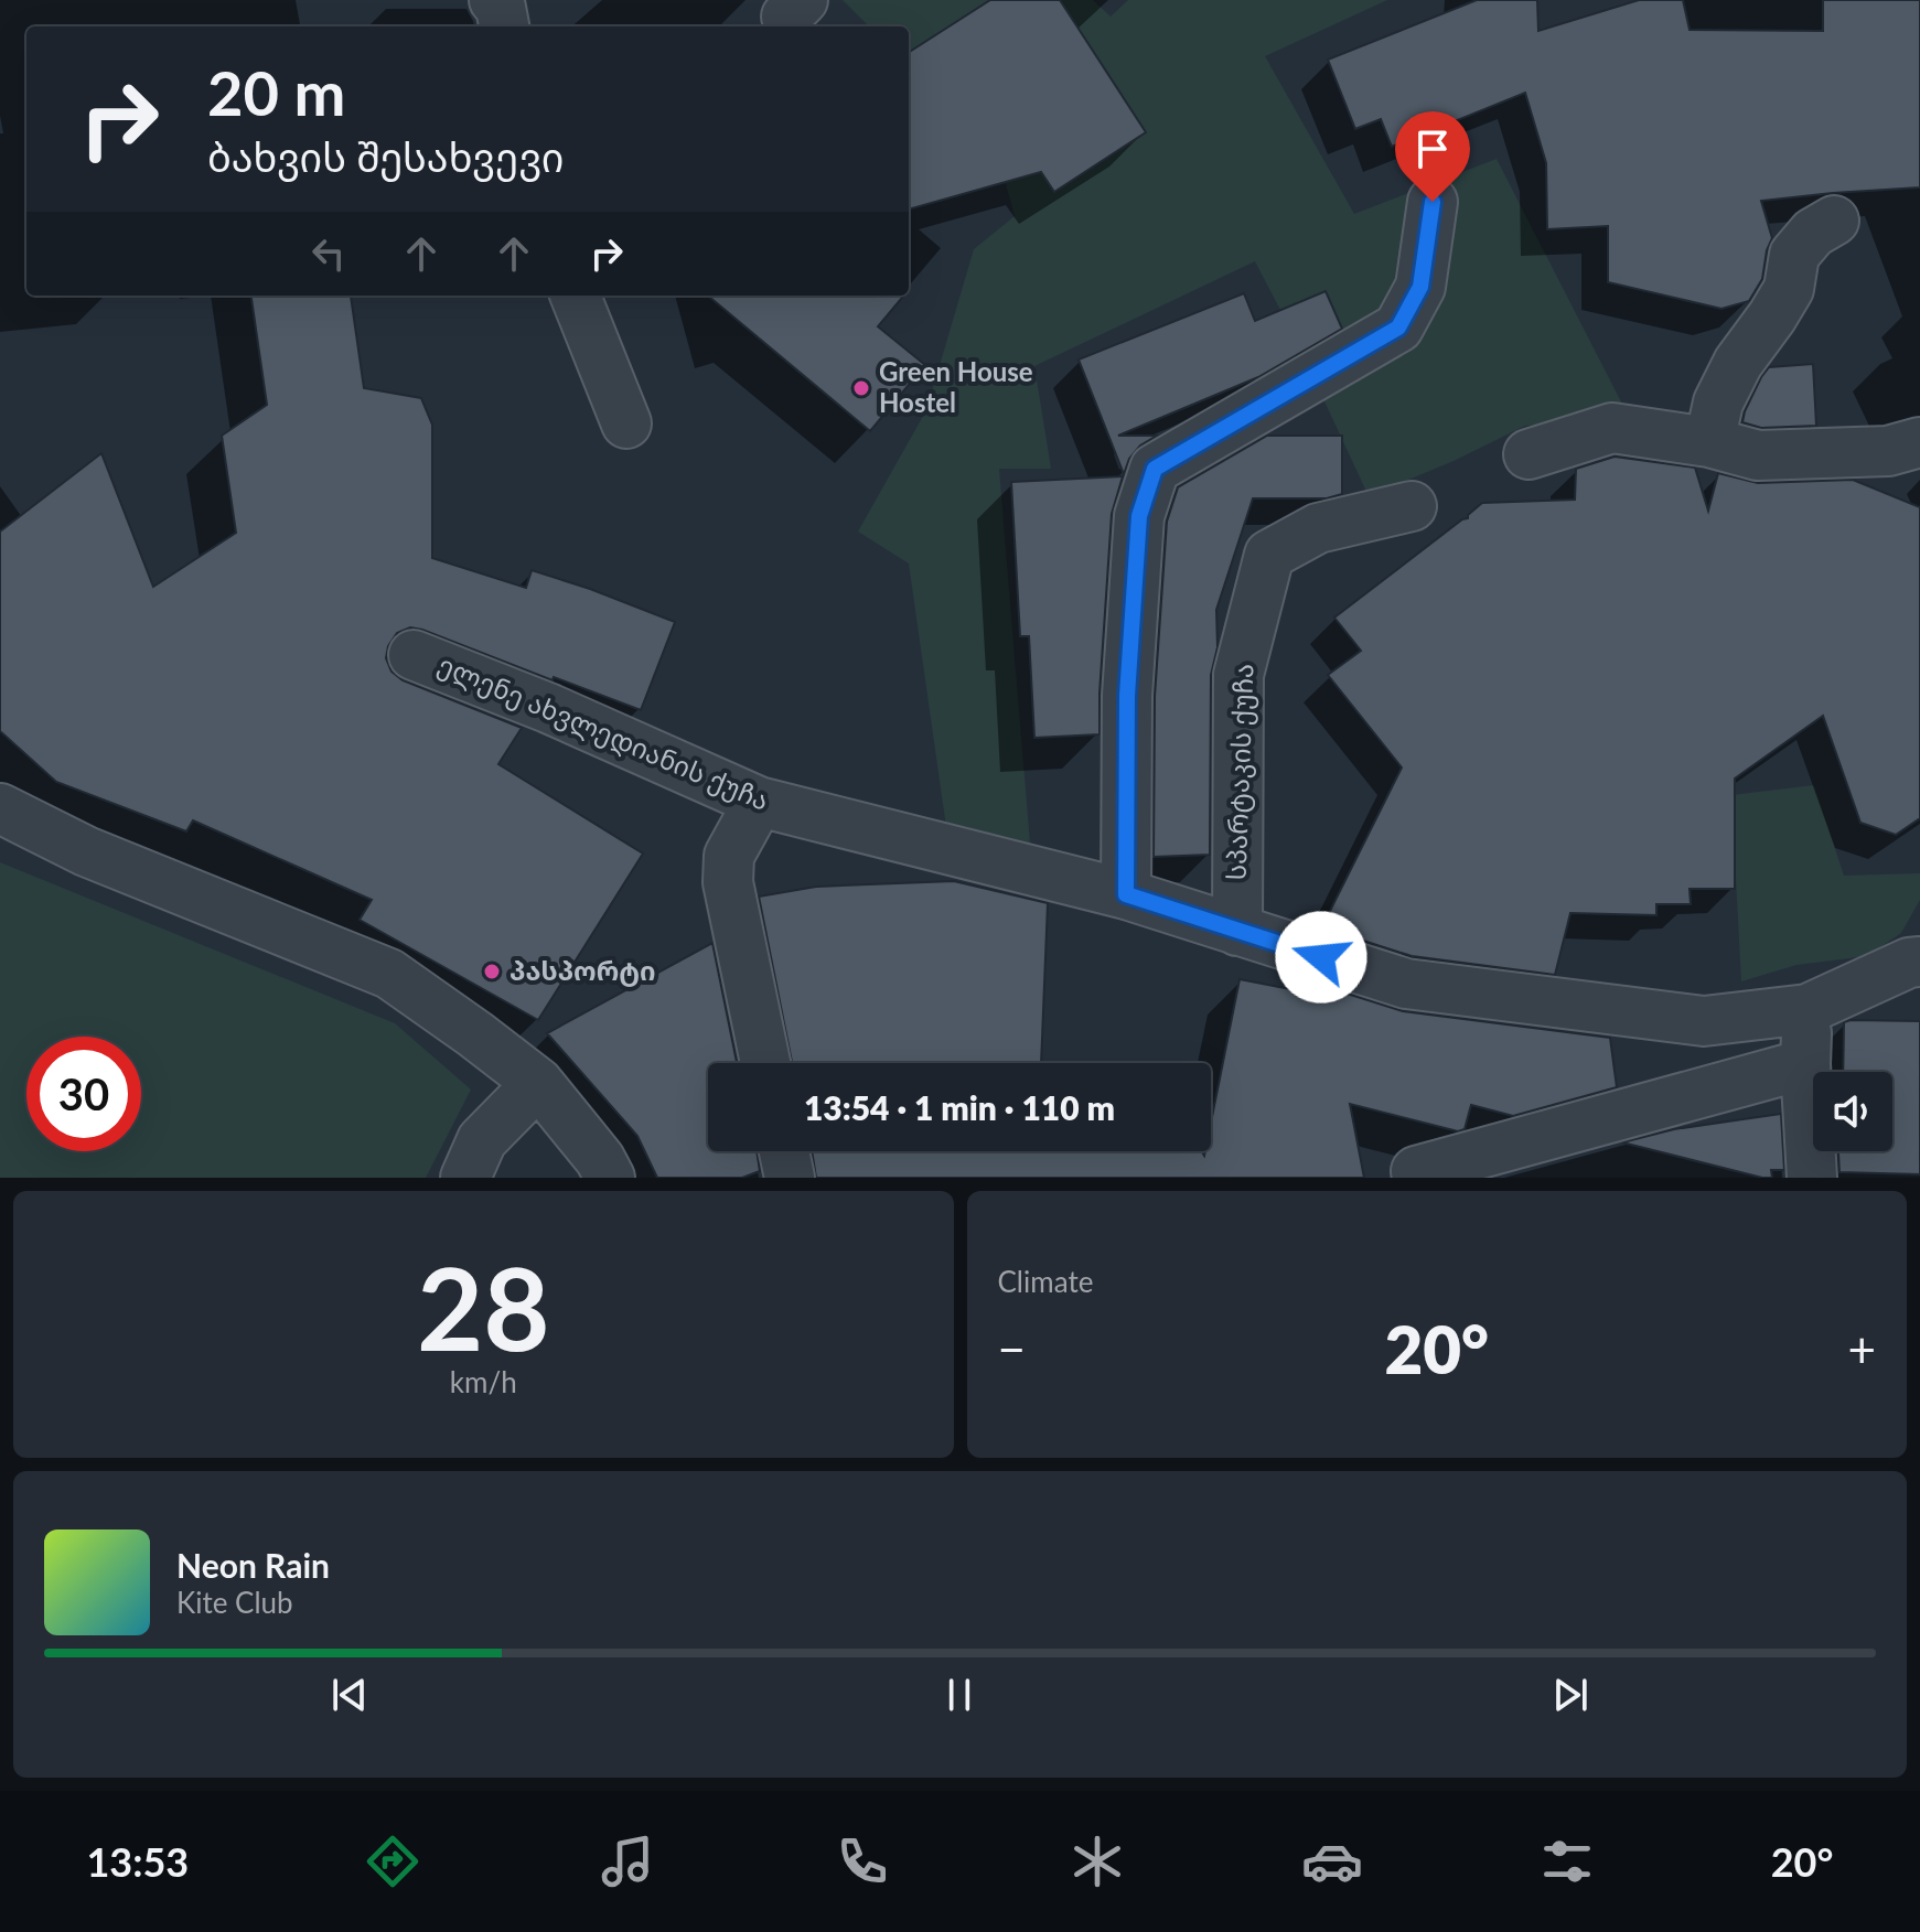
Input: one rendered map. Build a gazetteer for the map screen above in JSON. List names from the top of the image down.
{
  "streets": {
    "street": ["ელენე ახვლედიანის ქუჩა", "სპარტაკის ქუჩა"]
  },
  "crossings": [
    ["ელენე ახვლედიანის ქუჩა", "სპარტაკის ქუჩა"]
  ],
  "places": ["Green House Hostel", "პასპორტი"],
  "page": {
    "turn": ["20 m", "ბახვის შესახვევი"],
    "limit": "30",
    "trip": "13:54 · 1 min · 110 m",
    "tile": [
      ["28", "km/h"],
      "Climate"
    ],
    "heat": ["−", "20°", "+"],
    "song": ["Neon Rain", "Kite Club"],
    "tabs": ["13:53", "20°"]
  }
}
